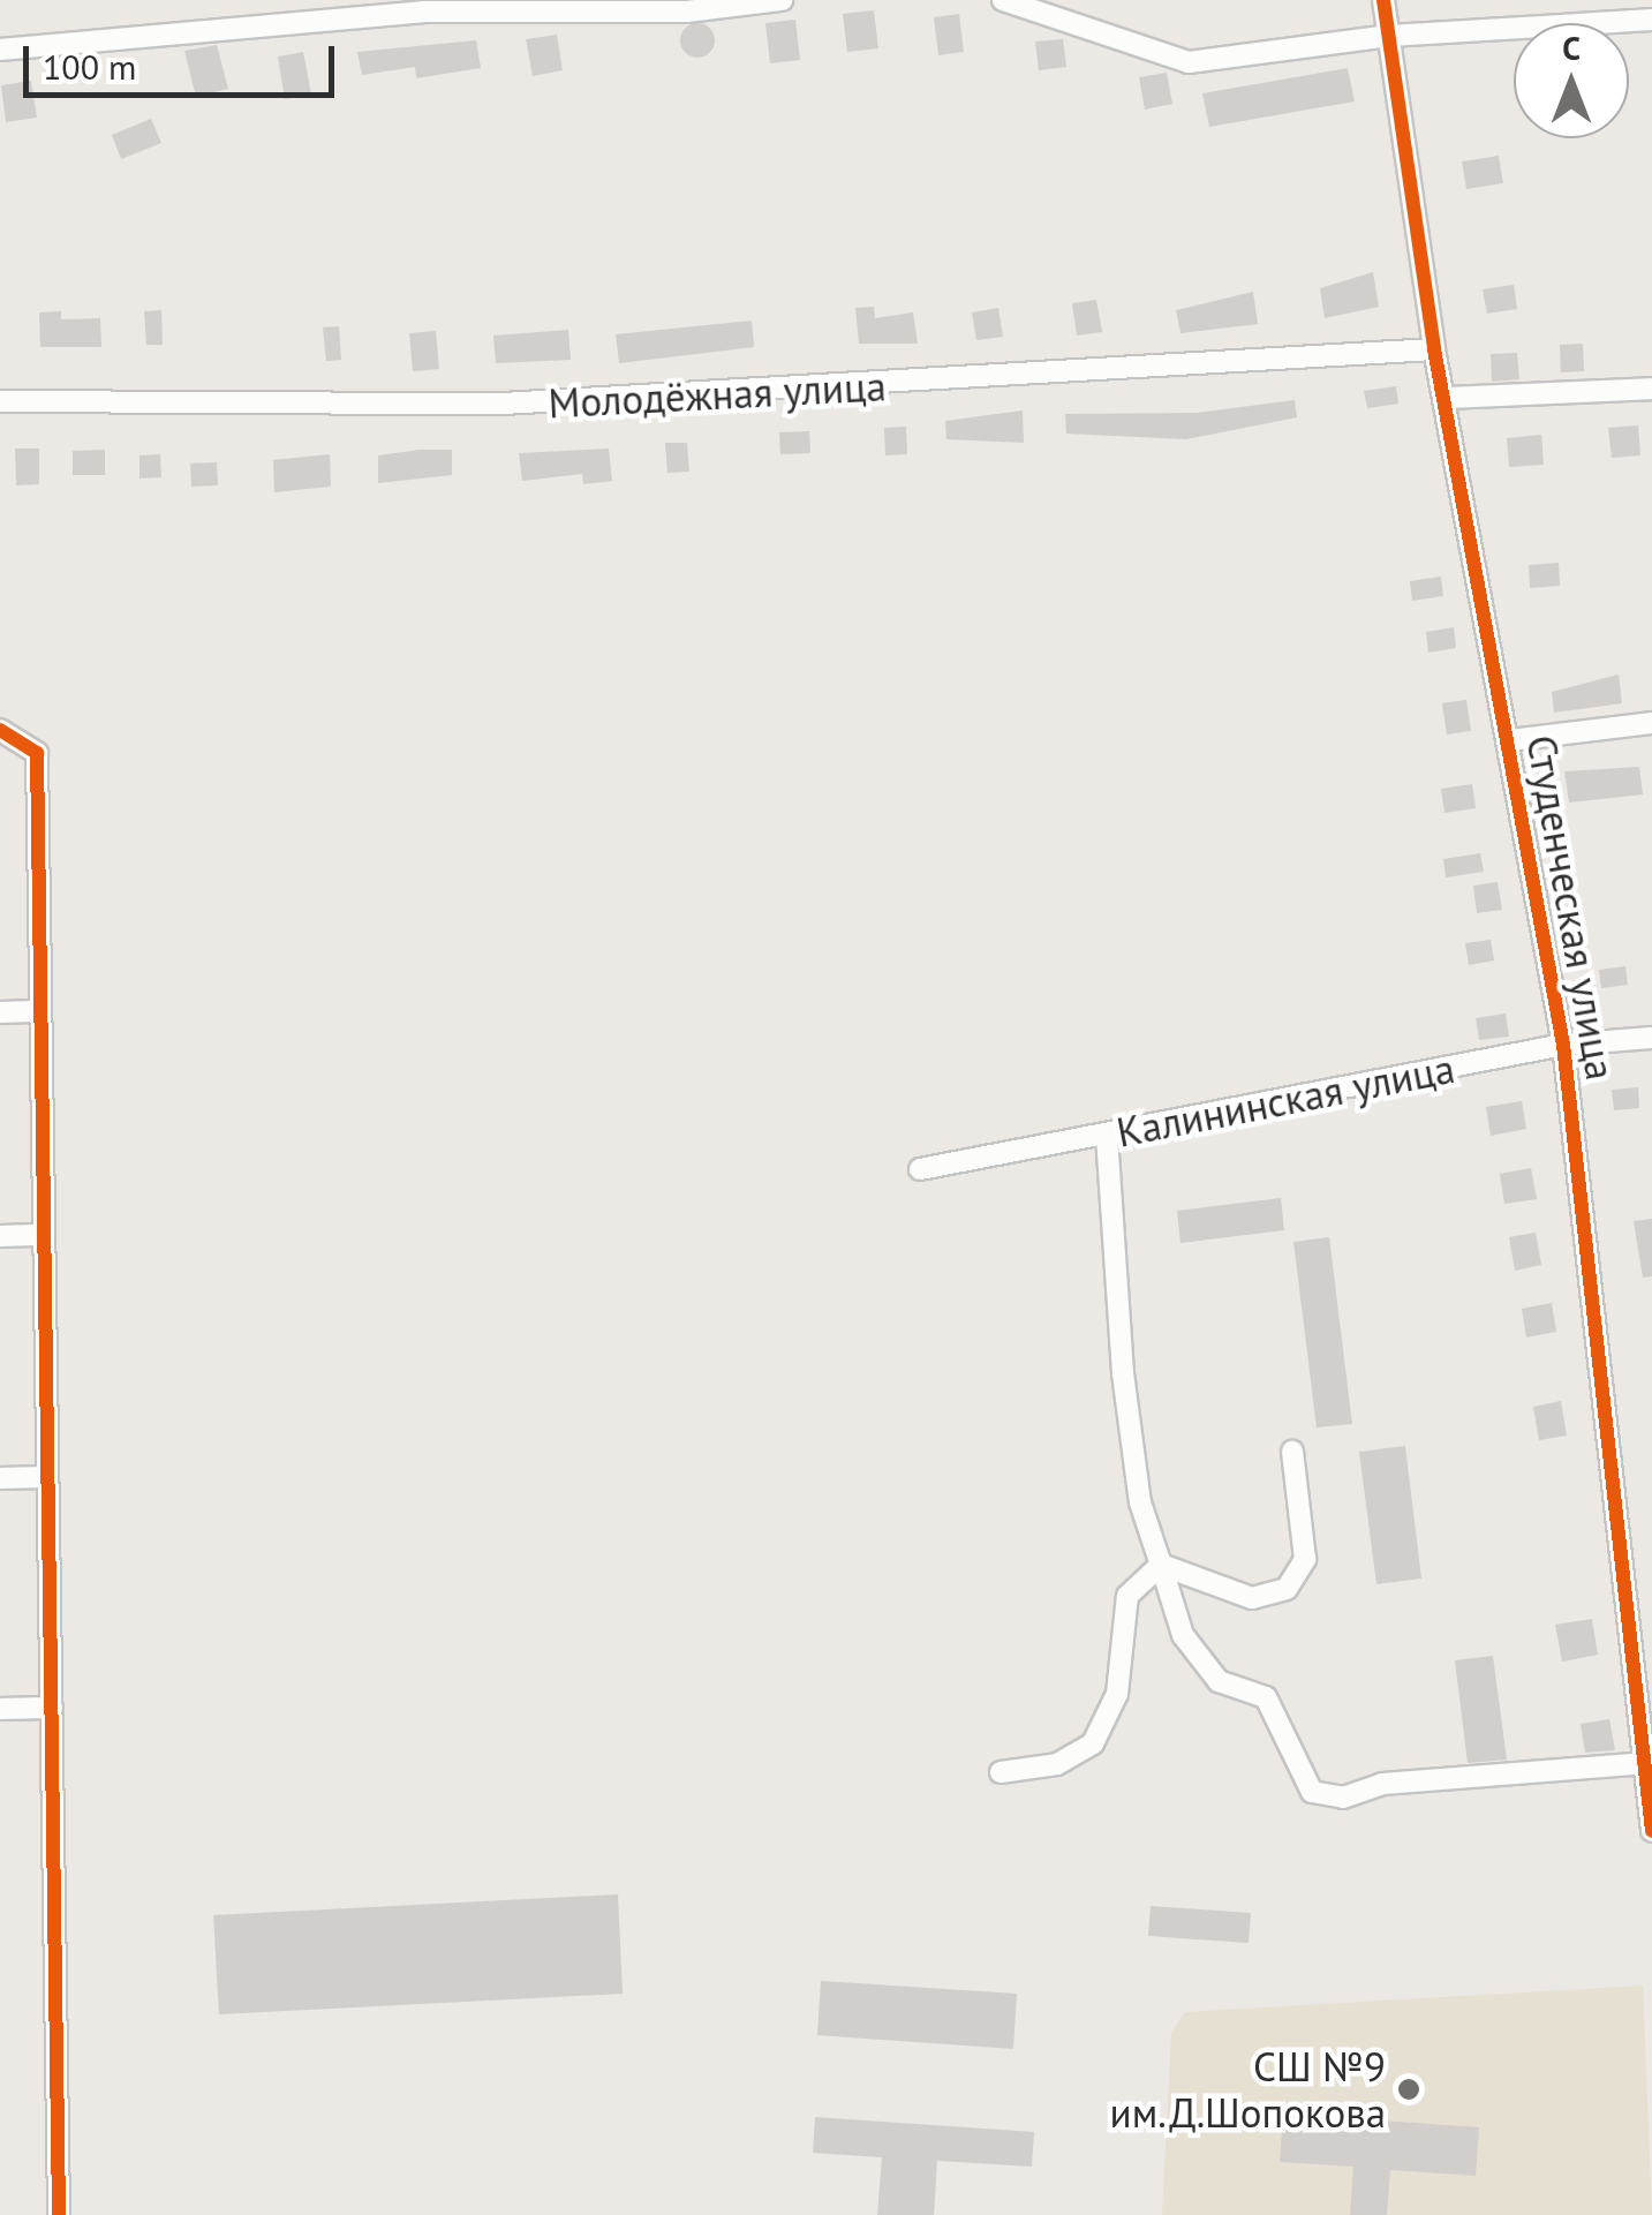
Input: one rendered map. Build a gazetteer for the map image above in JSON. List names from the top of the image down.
{
  "streets": {
    "street": ["Молодёжная улица", "Студенческая улица", "Калининская улица"]
  },
  "crossings": [
    ["Молодёжная улица", "Студенческая улица"],
    ["Студенческая улица", "Калининская улица"]
  ],
  "places": ["СШ №9 им.Д.Шопокова"],
  "scale_bar": "100 m",
  "north": "top"
}
